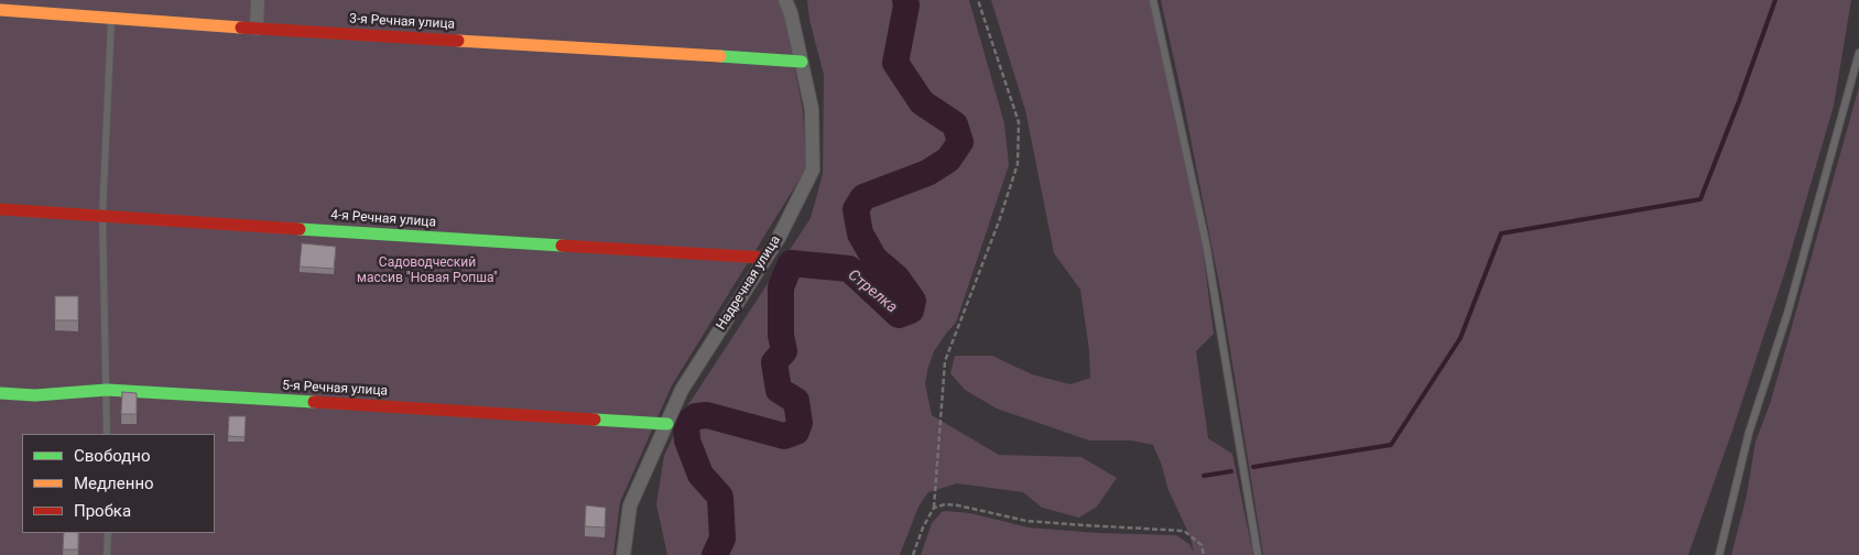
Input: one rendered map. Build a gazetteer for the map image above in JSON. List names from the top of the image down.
{
  "streets": {
    "street": [
      "3-я Речная улица",
      "4-я Речная улица",
      "Надречная улица",
      "5-я Речная улица"
    ]
  },
  "crossings": [
    ["3-я Речная улица", "Надречная улица"],
    ["4-я Речная улица", "Надречная улица"],
    ["Надречная улица", "5-я Речная улица"]
  ],
  "water": ["Стрелка"],
  "parks": ["Садоводческий массив \"Новая Ропша\""],
  "legend": ["Свободно", "Медленно", "Пробка"]
}
